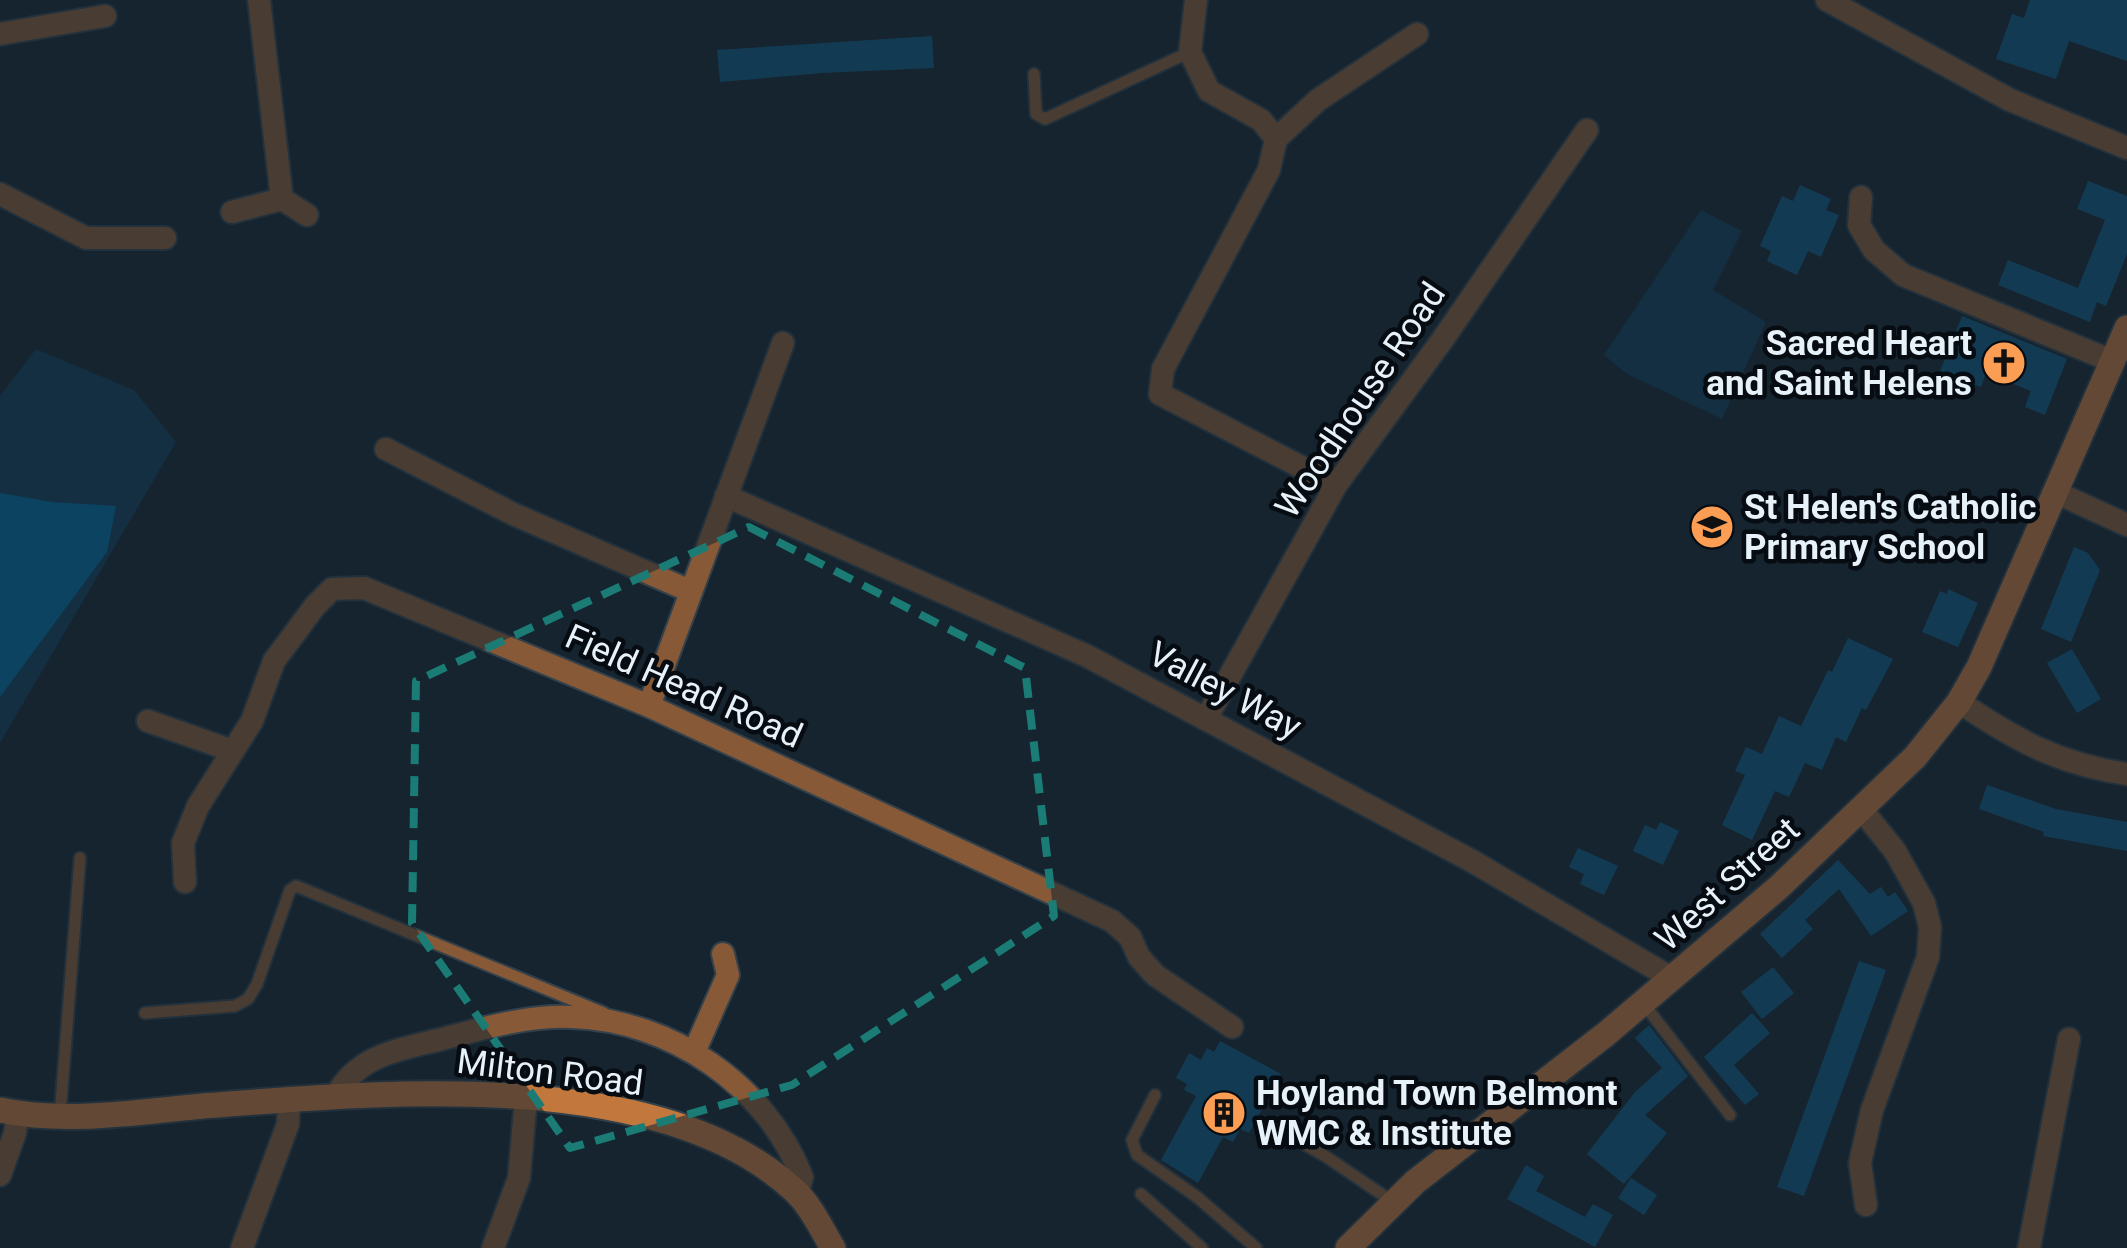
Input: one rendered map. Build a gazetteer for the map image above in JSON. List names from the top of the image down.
{
  "streets": {
    "main road": ["West Street", "Milton Road"],
    "street": ["Woodhouse Road", "Field Head Road", "Valley Way"]
  },
  "crossings": [
    ["Woodhouse Road", "Valley Way"],
    ["Valley Way", "West Street"]
  ],
  "places": {
    "church": ["Sacred Heart and Saint Helens"],
    "school or university": ["St Helen's Catholic Primary School"],
    "building": ["Hoyland Town Belmont WMC & Institute"]
  }
}
